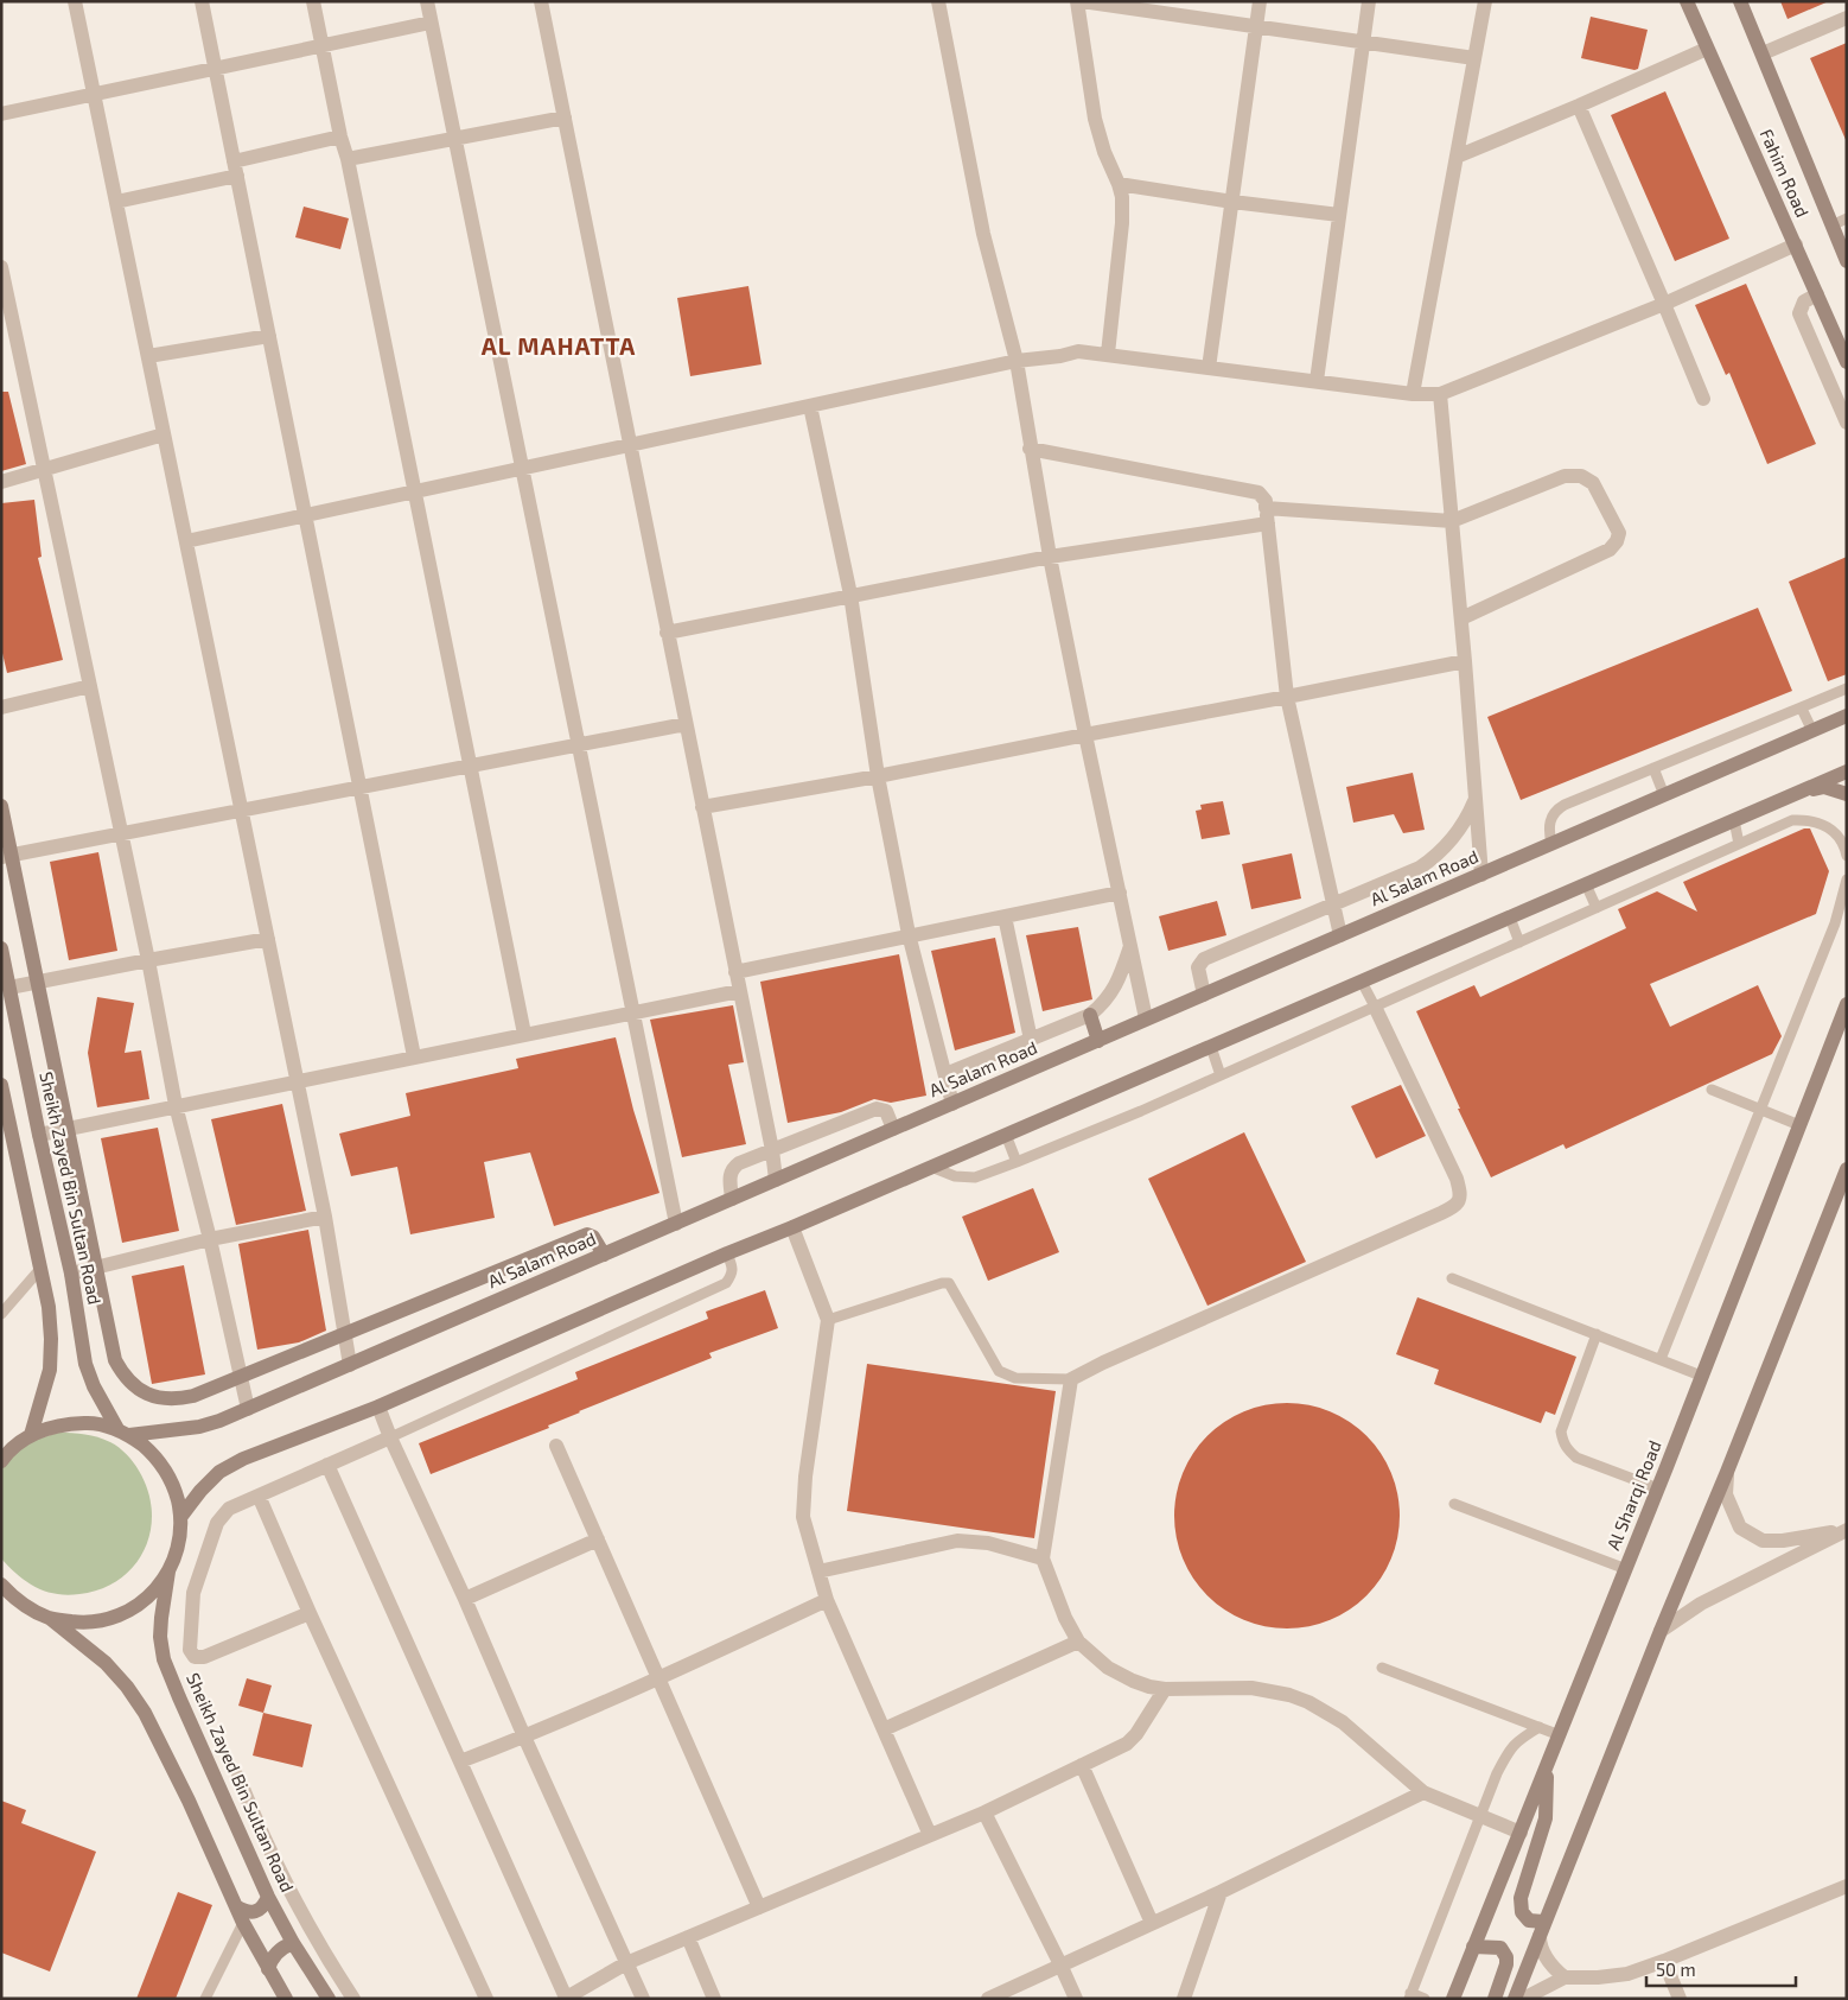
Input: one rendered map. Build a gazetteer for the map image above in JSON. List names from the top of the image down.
{
  "streets": {
    "main road": [
      "Fahim Road",
      "Al Salam Road",
      "Sheikh Zayed Bin Sultan Road",
      "Al Sharqi Road"
    ]
  },
  "crossings": [
    ["Al Salam Road", "Sheikh Zayed Bin Sultan Road"]
  ],
  "districts": ["AL MAHATTA"],
  "scale_bar": "50 m"
}
